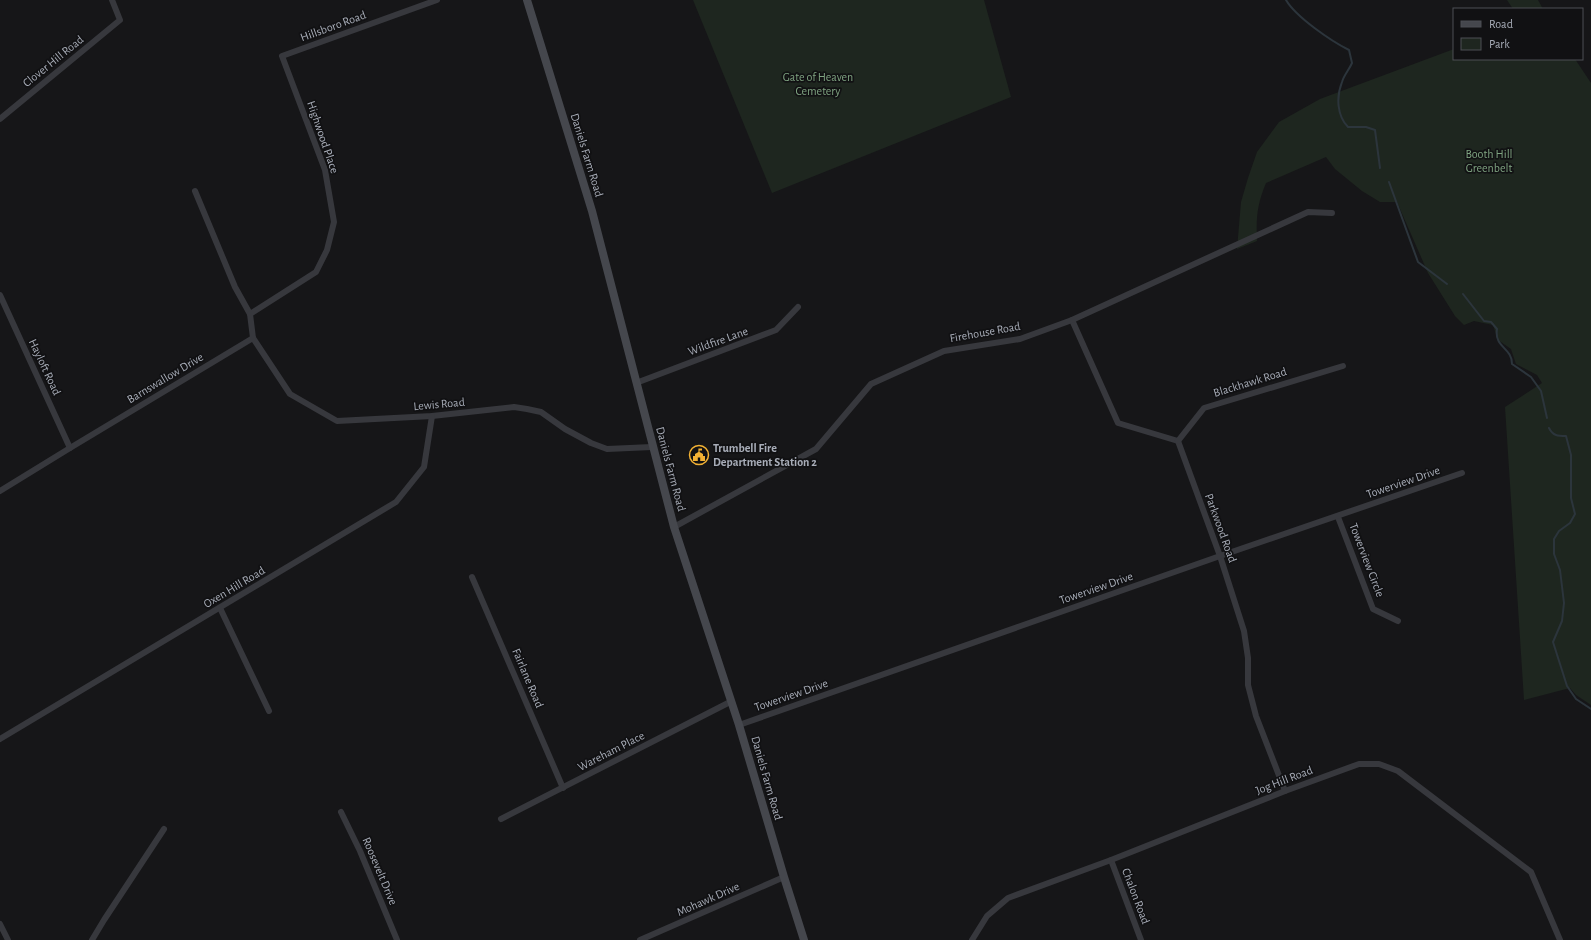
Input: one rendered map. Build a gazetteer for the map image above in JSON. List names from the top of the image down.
{
  "streets": {
    "main road": ["Daniels Farm Road"],
    "street": [
      "Hillsboro Road",
      "Clover Hill Road",
      "Highwood Place",
      "Firehouse Road",
      "Wildfire Lane",
      "Hayloft Road",
      "Barnswallow Drive",
      "Blackhawk Road",
      "Lewis Road",
      "Towerview Drive",
      "Parkwood Road",
      "Towerview Circle",
      "Oxen Hill Road",
      "Fairlane Road",
      "Wareham Place",
      "Jog Hill Road",
      "Roosevelt Drive",
      "Chalon Road",
      "Mohawk Drive"
    ]
  },
  "crossings": [
    ["Hillsboro Road", "Highwood Place"],
    ["Daniels Farm Road", "Firehouse Road"],
    ["Daniels Farm Road", "Wildfire Lane"],
    ["Daniels Farm Road", "Lewis Road"],
    ["Daniels Farm Road", "Towerview Drive"],
    ["Daniels Farm Road", "Wareham Place"],
    ["Daniels Farm Road", "Mohawk Drive"],
    ["Hayloft Road", "Barnswallow Drive"],
    ["Barnswallow Drive", "Lewis Road"],
    ["Blackhawk Road", "Parkwood Road"],
    ["Lewis Road", "Oxen Hill Road"],
    ["Towerview Drive", "Parkwood Road"],
    ["Towerview Drive", "Towerview Circle"],
    ["Parkwood Road", "Jog Hill Road"],
    ["Fairlane Road", "Wareham Place"],
    ["Jog Hill Road", "Chalon Road"]
  ],
  "parks": ["Gate of Heaven Cemetery", "Booth Hill Greenbelt"],
  "places": {
    "public building": ["Trumbell Fire Department Station 2"]
  },
  "legend": ["Road", "Park"]
}
